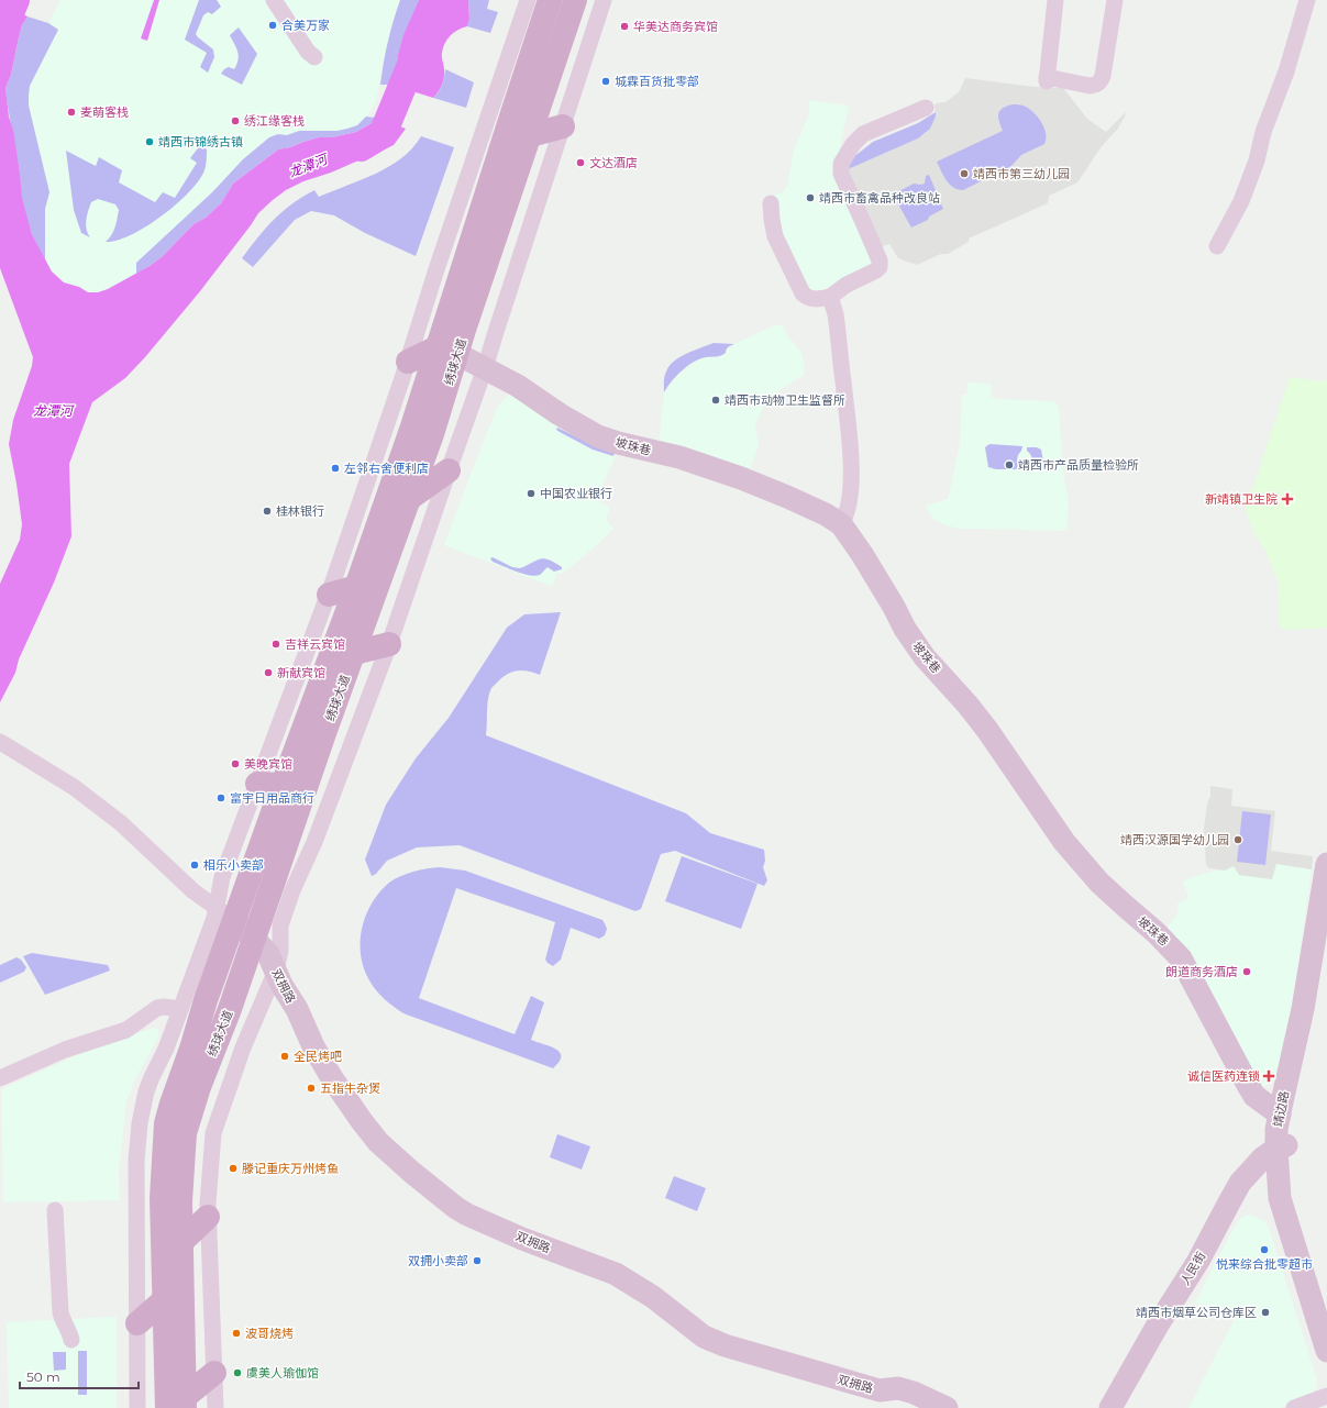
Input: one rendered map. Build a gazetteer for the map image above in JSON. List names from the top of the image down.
{
  "streets": {
    "main road": ["绣球大道"],
    "street": [
      "坡珠巷",
      "双拥路",
      "靖边路",
      "人民街"
    ]
  },
  "crossings": [
    ["绣球大道", "坡珠巷"],
    ["绣球大道", "双拥路"],
    ["坡珠巷", "靖边路"],
    ["靖边路", "人民街"]
  ],
  "water": ["龙潭河"],
  "places": {
    "other": [
      "合美万家",
      "华美达商务宾馆",
      "城霖百货批零部",
      "麦萌客栈",
      "绣江缘客栈",
      "靖西市锦绣古镇",
      "文达酒店",
      "靖西市第三幼儿园",
      "靖西市畜禽品种改良站",
      "靖西市动物卫生监督所",
      "靖西市产品质量检验所",
      "左邻右舍便利店",
      "中国农业银行",
      "桂林银行",
      "吉祥云宾馆",
      "新献宾馆",
      "美晚宾馆",
      "富宇日用品商行",
      "靖西汉源国学幼儿园",
      "相乐小卖部",
      "朗道商务酒店",
      "全民烤吧",
      "五指牛杂煲",
      "滕记重庆万州烤鱼",
      "悦来综合批零超市",
      "双拥小卖部",
      "靖西市烟草公司仓库区",
      "波哥烧烤",
      "虞美人瑜伽馆"
    ],
    "health": ["新靖镇卫生院", "诚信医药连锁"]
  },
  "scale_bar": "50 m"
}
